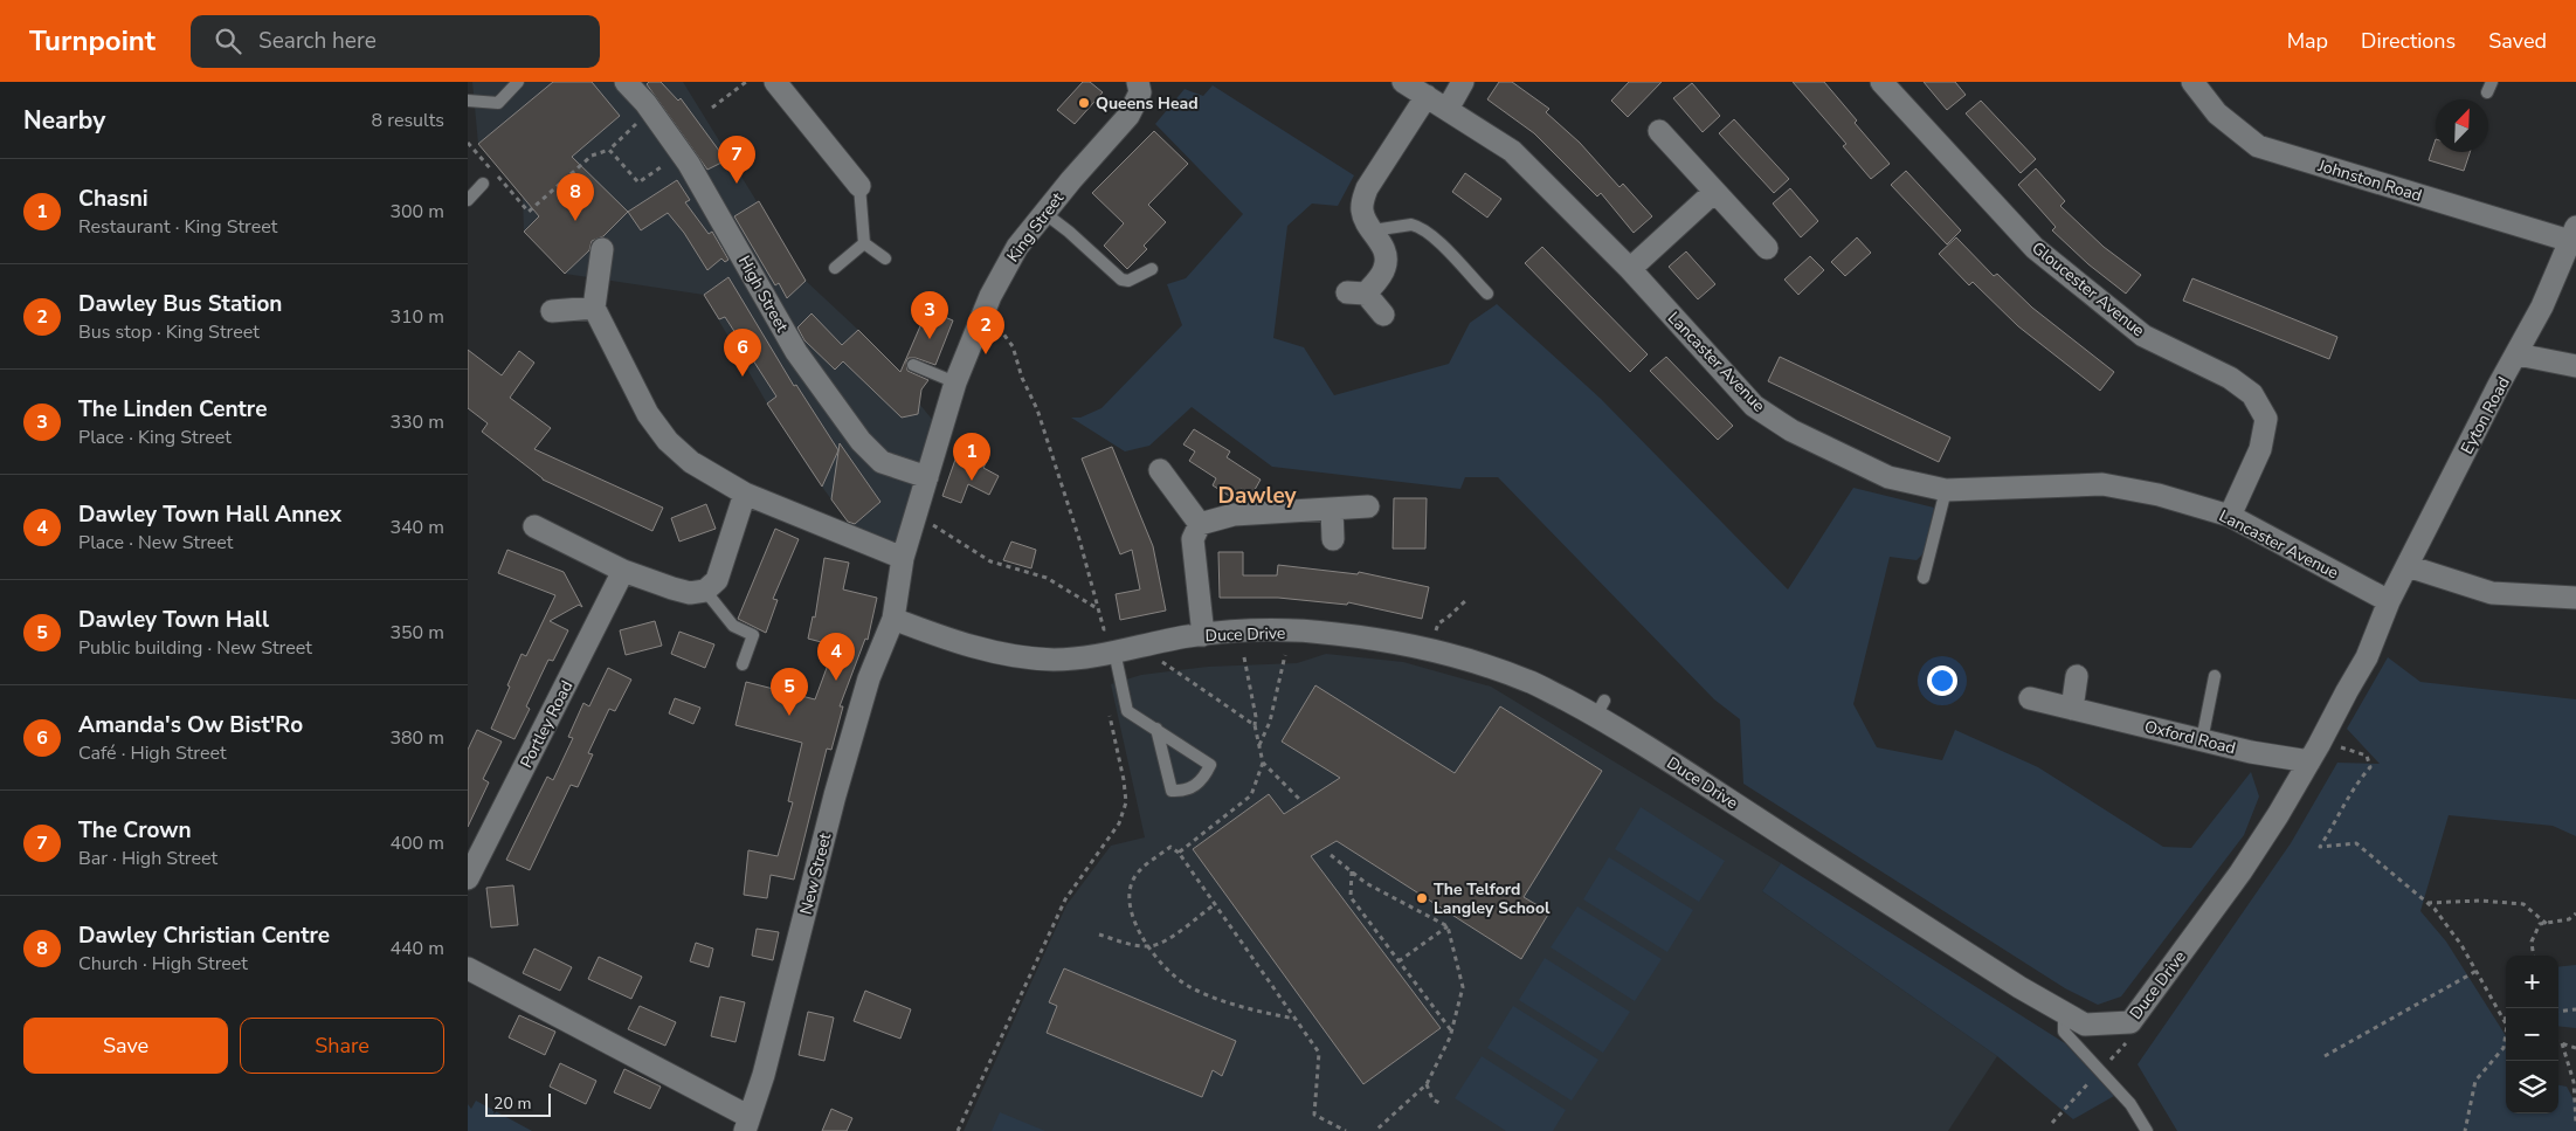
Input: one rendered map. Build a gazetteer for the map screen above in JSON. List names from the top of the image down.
{
  "streets": {
    "street": [
      "Johnston Road",
      "King Street",
      "Gloucester Avenue",
      "High Street",
      "Lancaster Avenue",
      "Eyton Road",
      "Duce Drive",
      "Portley Road",
      "Oxford Road",
      "New Street"
    ]
  },
  "crossings": [
    ["Johnston Road", "Eyton Road"],
    ["King Street", "High Street"],
    ["King Street", "New Street"],
    ["Gloucester Avenue", "Lancaster Avenue"],
    ["Lancaster Avenue", "Eyton Road"],
    ["Duce Drive", "Oxford Road"],
    ["Duce Drive", "New Street"]
  ],
  "districts": ["Dawley"],
  "places": ["Queens Head", "The Telford Langley School"],
  "scale_bar": "20 m",
  "north": "top right",
  "page": {
    "header": "Turnpoint",
    "search": "Search here",
    "nav": ["Map", "Directions", "Saved"],
    "heading": ["Nearby", "8 results"],
    "pins": [
      "7",
      "8",
      "3",
      "2",
      "6",
      "1",
      "4",
      "5"
    ],
    "list": [
      {
        "mark": "1",
        "name": "Chasni",
        "note": "Restaurant · King Street",
        "value": "300 m"
      },
      {
        "mark": "2",
        "name": "Dawley Bus Station",
        "note": "Bus stop · King Street",
        "value": "310 m"
      },
      {
        "mark": "3",
        "name": "The Linden Centre",
        "note": "Place · King Street",
        "value": "330 m"
      },
      {
        "mark": "4",
        "name": "Dawley Town Hall Annex",
        "note": "Place · New Street",
        "value": "340 m"
      },
      {
        "mark": "5",
        "name": "Dawley Town Hall",
        "note": "Public building · New Street",
        "value": "350 m"
      },
      {
        "mark": "6",
        "name": "Amanda's Ow Bist'Ro",
        "note": "Café · High Street",
        "value": "380 m"
      },
      {
        "mark": "7",
        "name": "The Crown",
        "note": "Bar · High Street",
        "value": "400 m"
      },
      {
        "mark": "8",
        "name": "Dawley Christian Centre",
        "note": "Church · High Street",
        "value": "440 m"
      }
    ],
    "map_buttons": ["+", "−"],
    "buttons": ["Save", "Share"],
    "scale": "20 m"
  }
}
